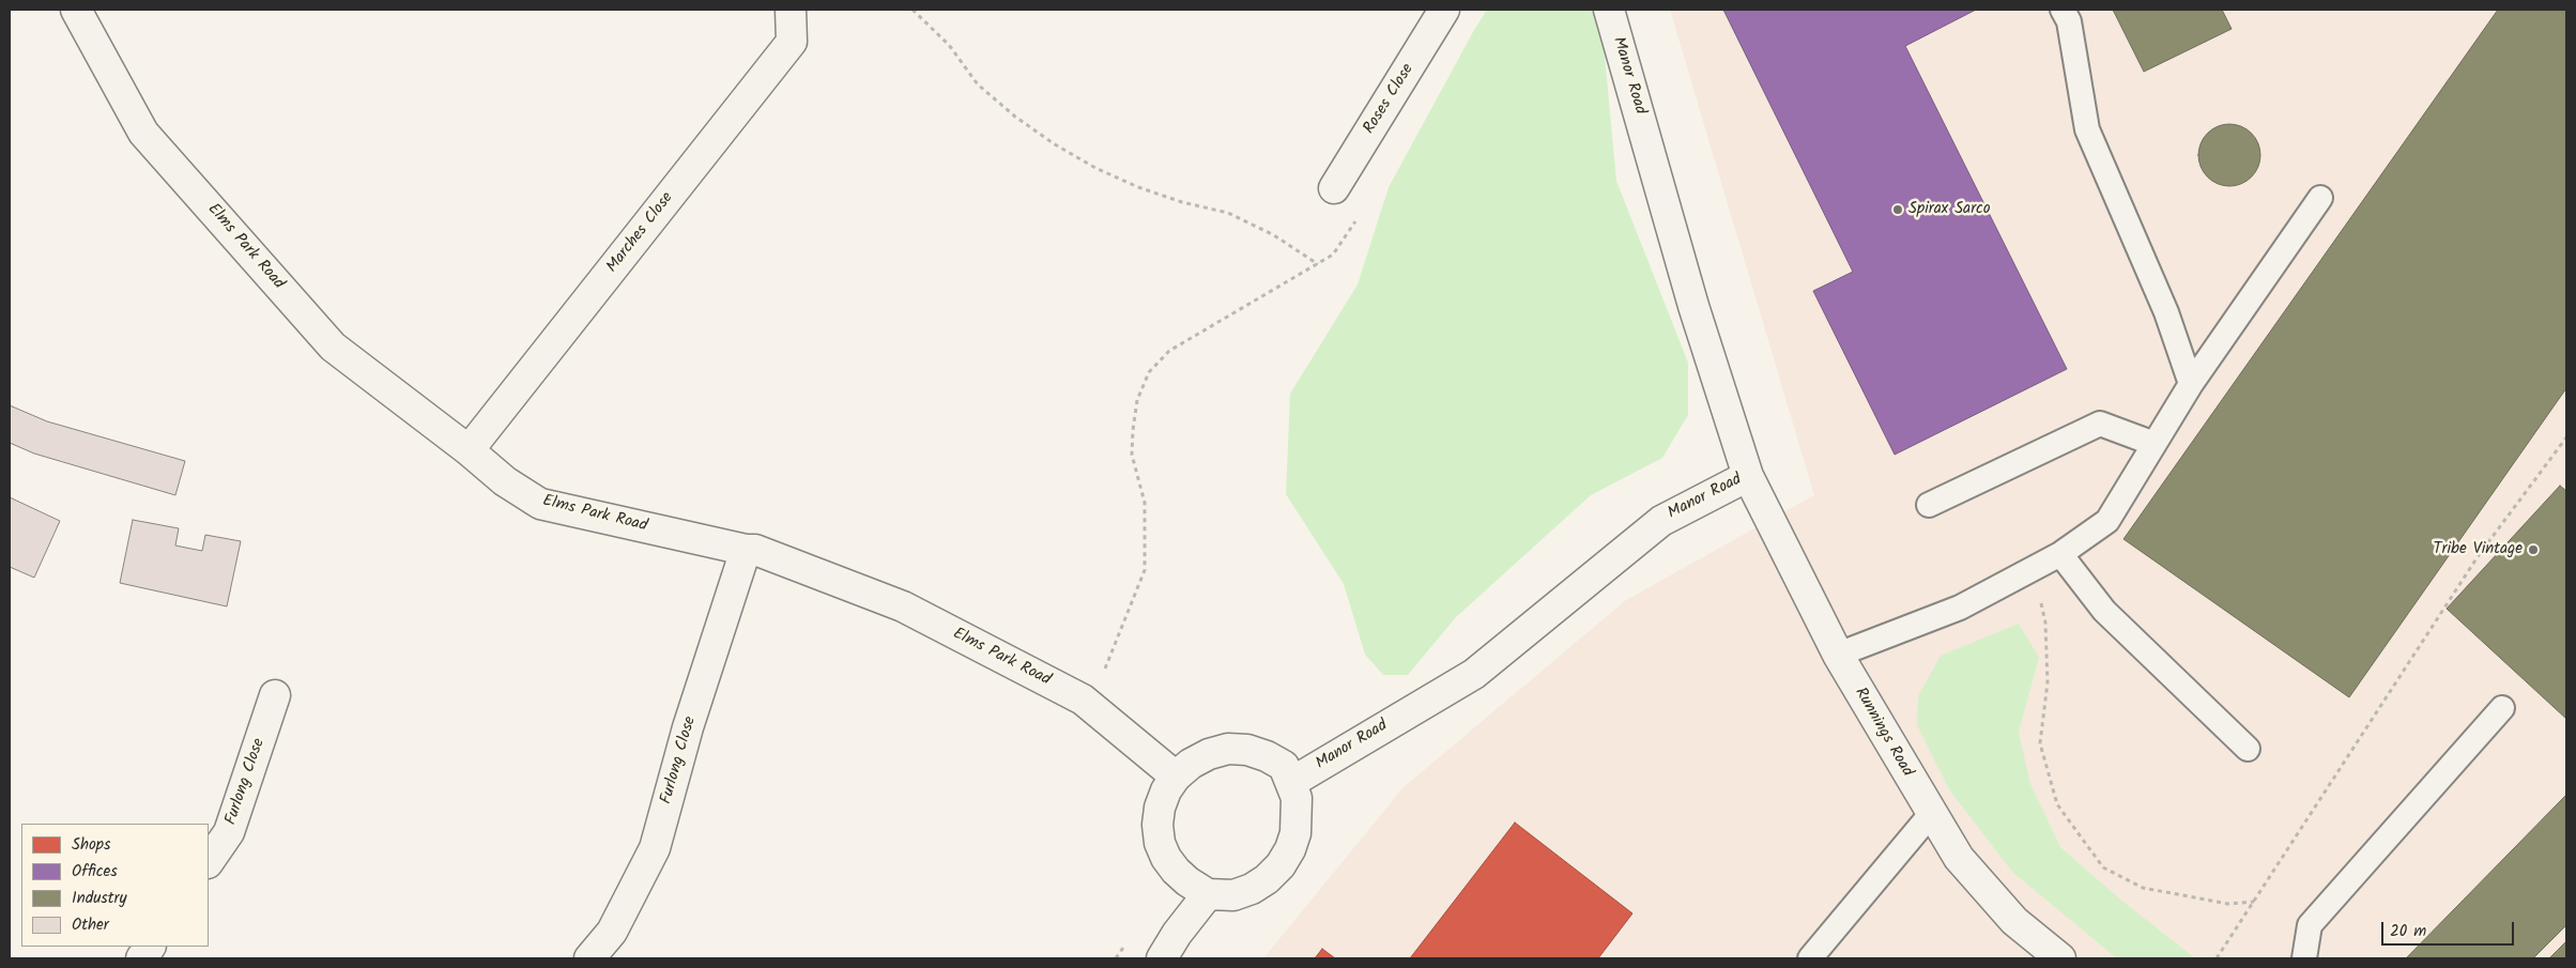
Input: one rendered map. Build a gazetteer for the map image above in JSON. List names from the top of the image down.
{
  "streets": {
    "street": [
      "Manor Road",
      "Roses Close",
      "Marches Close",
      "Elms Park Road",
      "Runnings Road",
      "Furlong Close"
    ]
  },
  "crossings": [
    ["Manor Road", "Elms Park Road"],
    ["Manor Road", "Runnings Road"],
    ["Marches Close", "Elms Park Road"],
    ["Elms Park Road", "Furlong Close"]
  ],
  "places": ["Spirax Sarco", "Tribe Vintage"],
  "legend": [
    "Shops",
    "Offices",
    "Industry",
    "Other"
  ],
  "scale_bar": "20 m"
}
